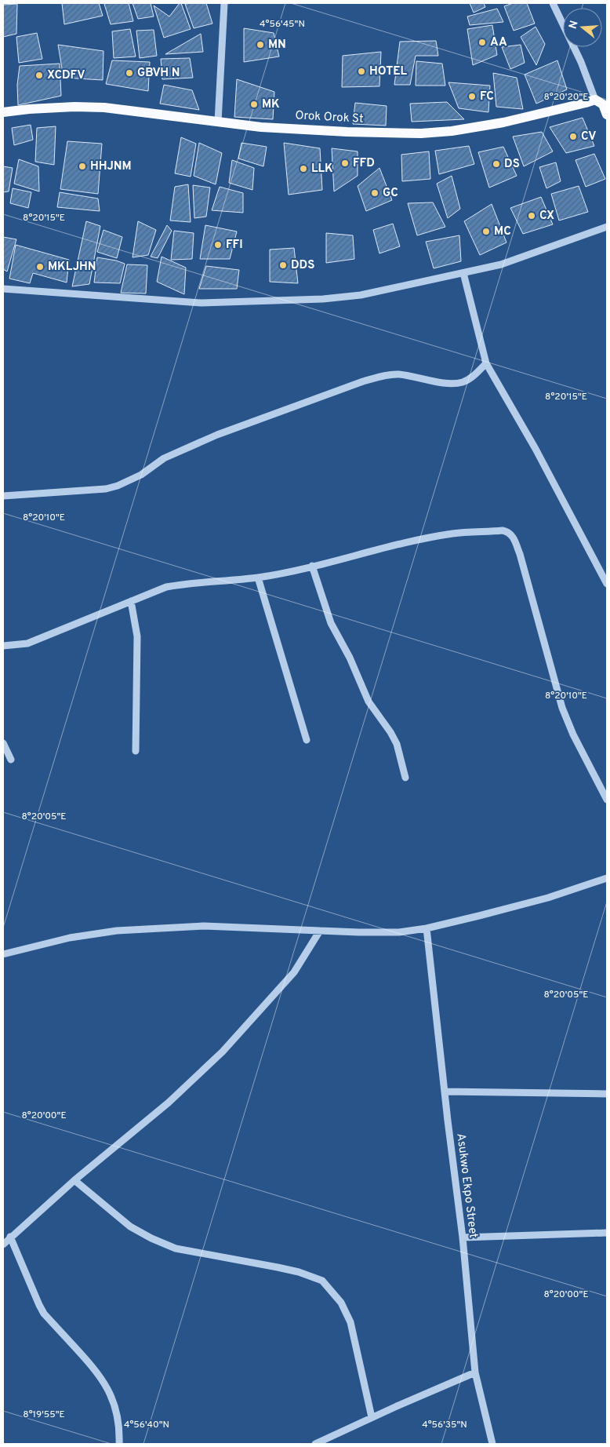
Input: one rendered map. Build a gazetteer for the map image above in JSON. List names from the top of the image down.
{
  "streets": {
    "main road": ["Orok Orok St"],
    "street": ["Asukwo Ekpo Street"]
  },
  "places": [
    "AA",
    "MN",
    "HOTEL",
    "GBVH N",
    "XCDFV",
    "FC",
    "MK",
    "CV",
    "FFD",
    "DS",
    "HHJNM",
    "LLK",
    "GC",
    "CX",
    "MC",
    "FFI",
    "DDS",
    "MKLJHN"
  ],
  "north": "left",
  "coordinates": [
    "4°56'45\"N",
    "8°20'20\"E",
    "8°20'15\"E",
    "8°20'10\"E",
    "8°20'05\"E",
    "8°20'00\"E",
    "8°19'55\"E",
    "4°56'40\"N",
    "4°56'35\"N"
  ]
}
